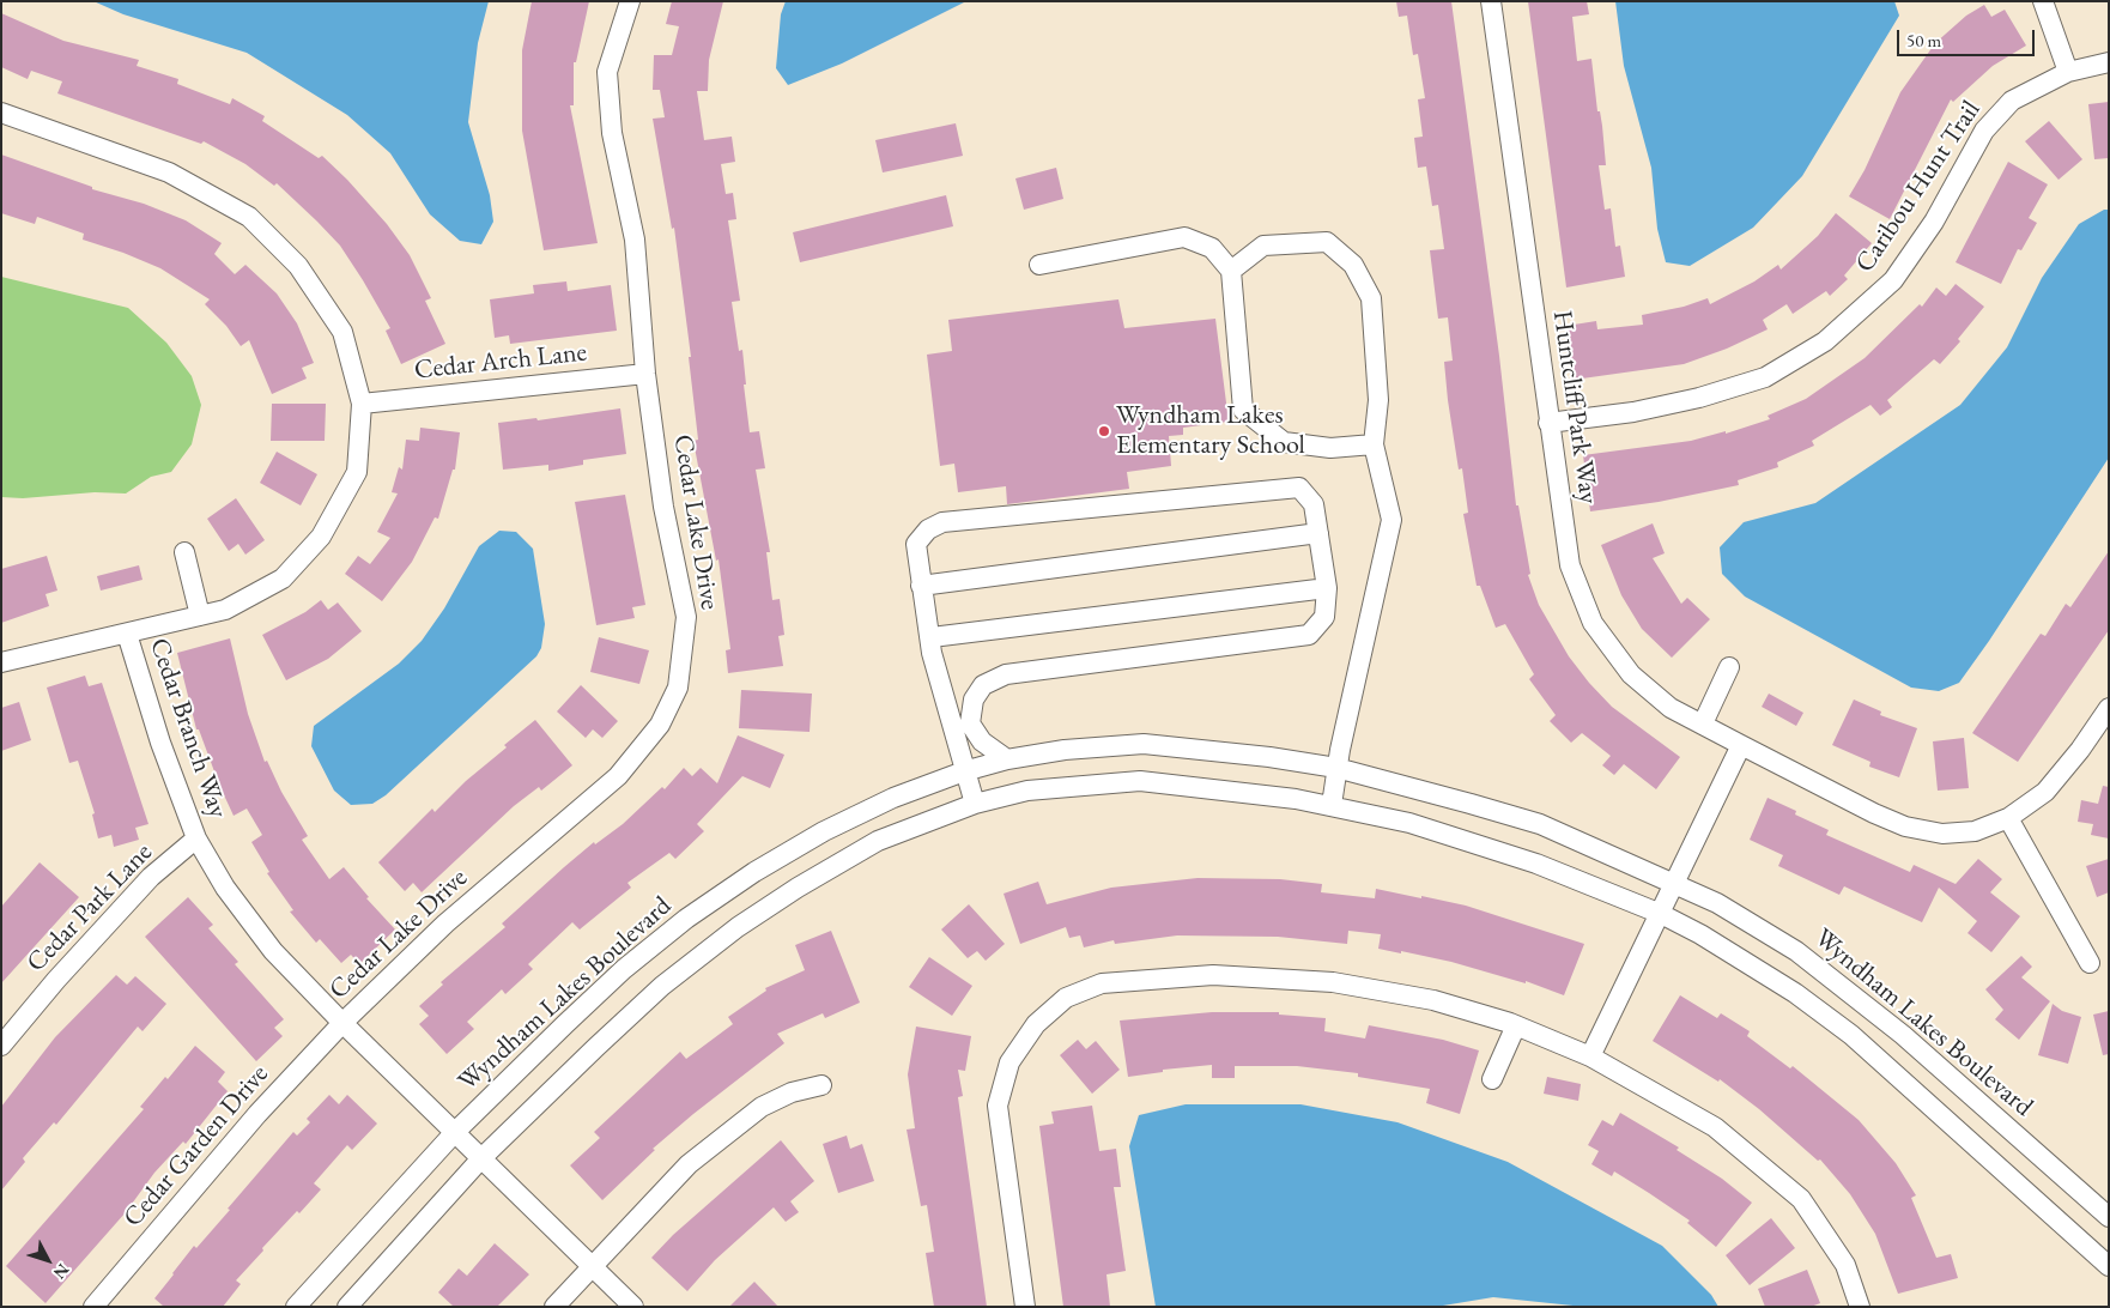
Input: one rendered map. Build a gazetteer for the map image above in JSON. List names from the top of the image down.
{
  "streets": {
    "street": [
      "Caribou Hunt Trail",
      "Cedar Arch Lane",
      "Huntcliff Park Way",
      "Cedar Lake Drive",
      "Cedar Branch Way",
      "Cedar Park Lane",
      "Wyndham Lakes Boulevard",
      "Cedar Garden Drive"
    ]
  },
  "crossings": [
    ["Caribou Hunt Trail", "Huntcliff Park Way"],
    ["Cedar Arch Lane", "Cedar Lake Drive"],
    ["Cedar Arch Lane", "Cedar Branch Way"],
    ["Cedar Lake Drive", "Cedar Branch Way"],
    ["Cedar Lake Drive", "Cedar Garden Drive"],
    ["Cedar Branch Way", "Cedar Park Lane"],
    ["Cedar Branch Way", "Wyndham Lakes Boulevard"],
    ["Cedar Branch Way", "Cedar Garden Drive"]
  ],
  "places": ["Wyndham Lakes Elementary School"],
  "scale_bar": "50 m",
  "north": "bottom right"
}
